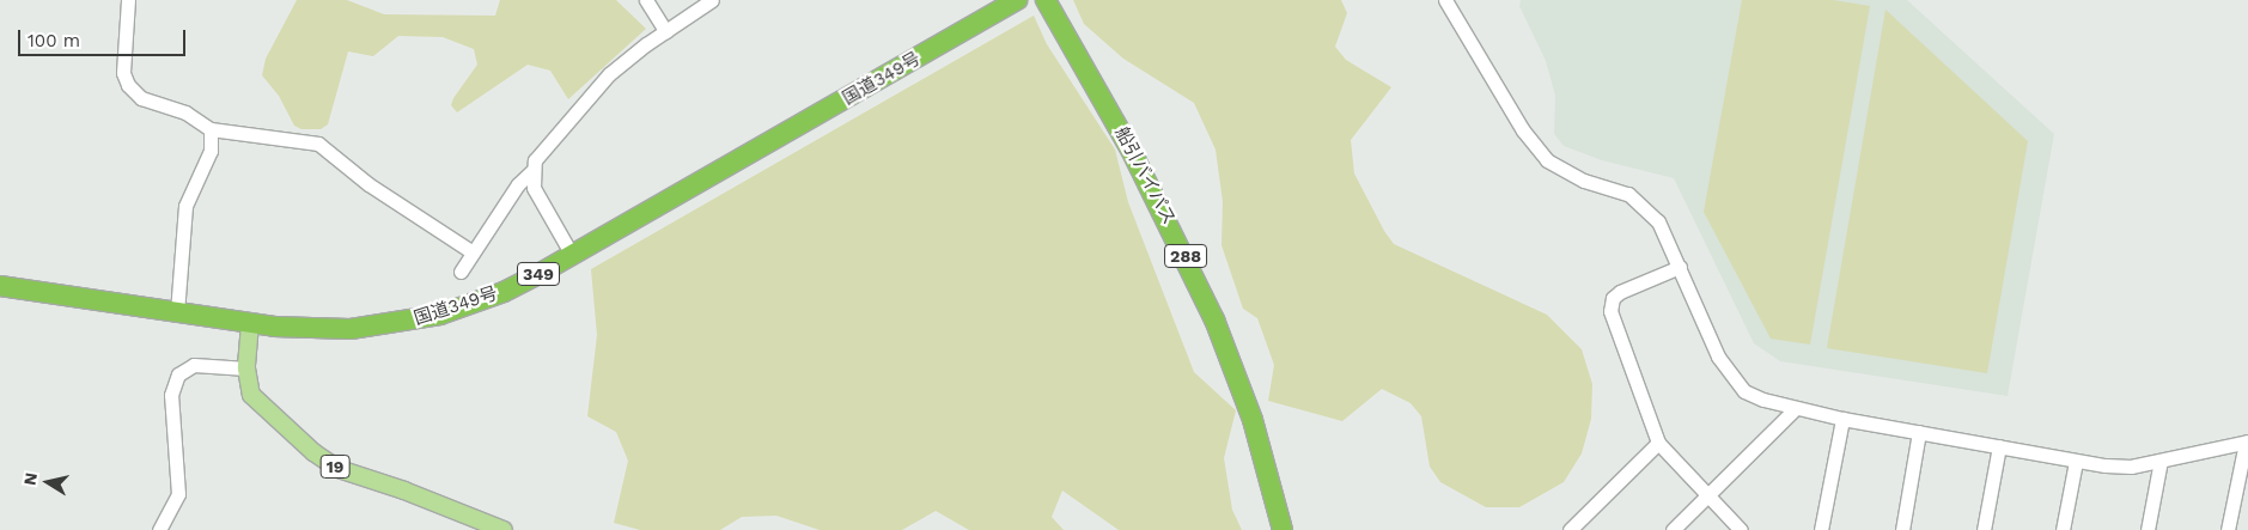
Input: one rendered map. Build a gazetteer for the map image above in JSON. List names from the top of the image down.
{
  "streets": {
    "highway": [
      "国道349号",
      "船引バイパス",
      "288",
      "349"
    ],
    "main road": ["19"]
  },
  "crossings": [
    ["国道349号", "19"]
  ],
  "scale_bar": "100 m",
  "north": "left"
}
